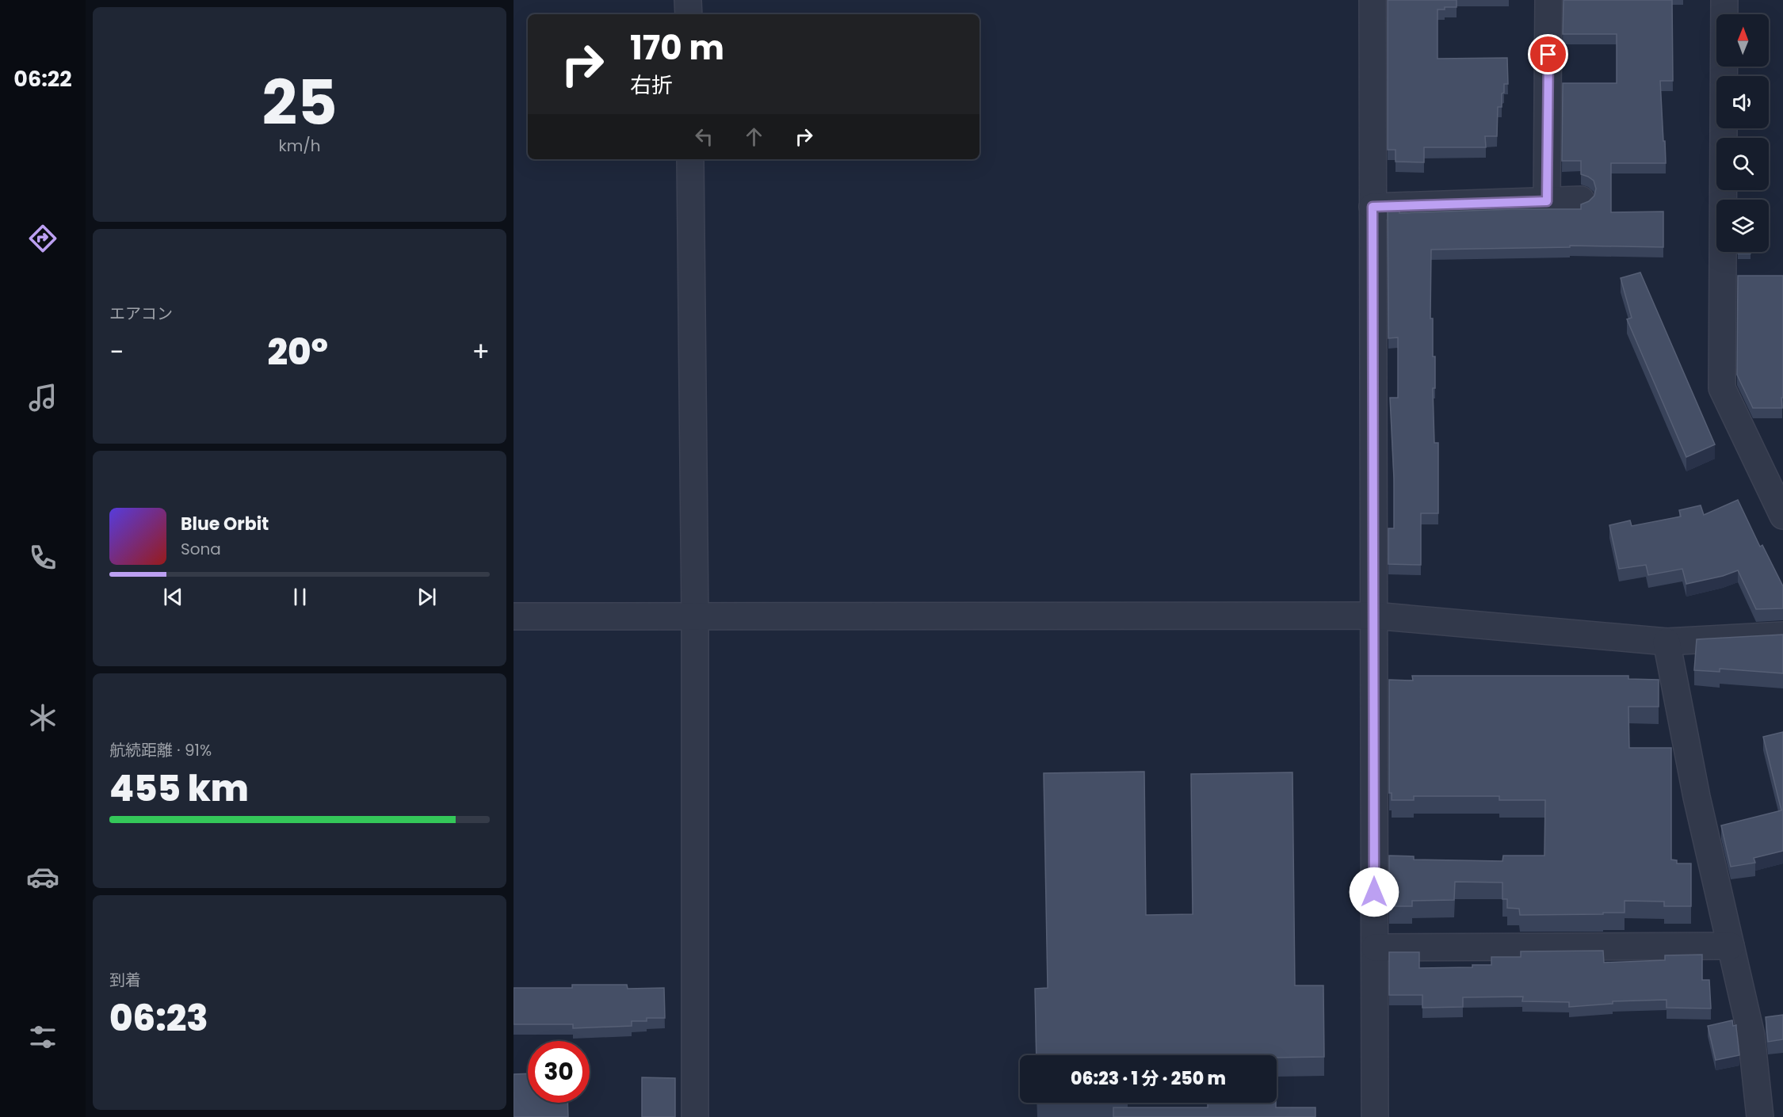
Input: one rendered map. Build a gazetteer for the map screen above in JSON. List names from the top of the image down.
{
  "north": "top",
  "page": {
    "tabs": "06:22",
    "tile": [
      ["25", "km/h"],
      "エアコン",
      ["航続距離 · 91%", "455 km"],
      ["到着", "06:23"]
    ],
    "turn": ["170 m", "右折"],
    "heat": ["−", "20°", "+"],
    "song": ["Blue Orbit", "Sona"],
    "limit": "30",
    "trip": "06:23 · 1 分 · 250 m"
  }
}
